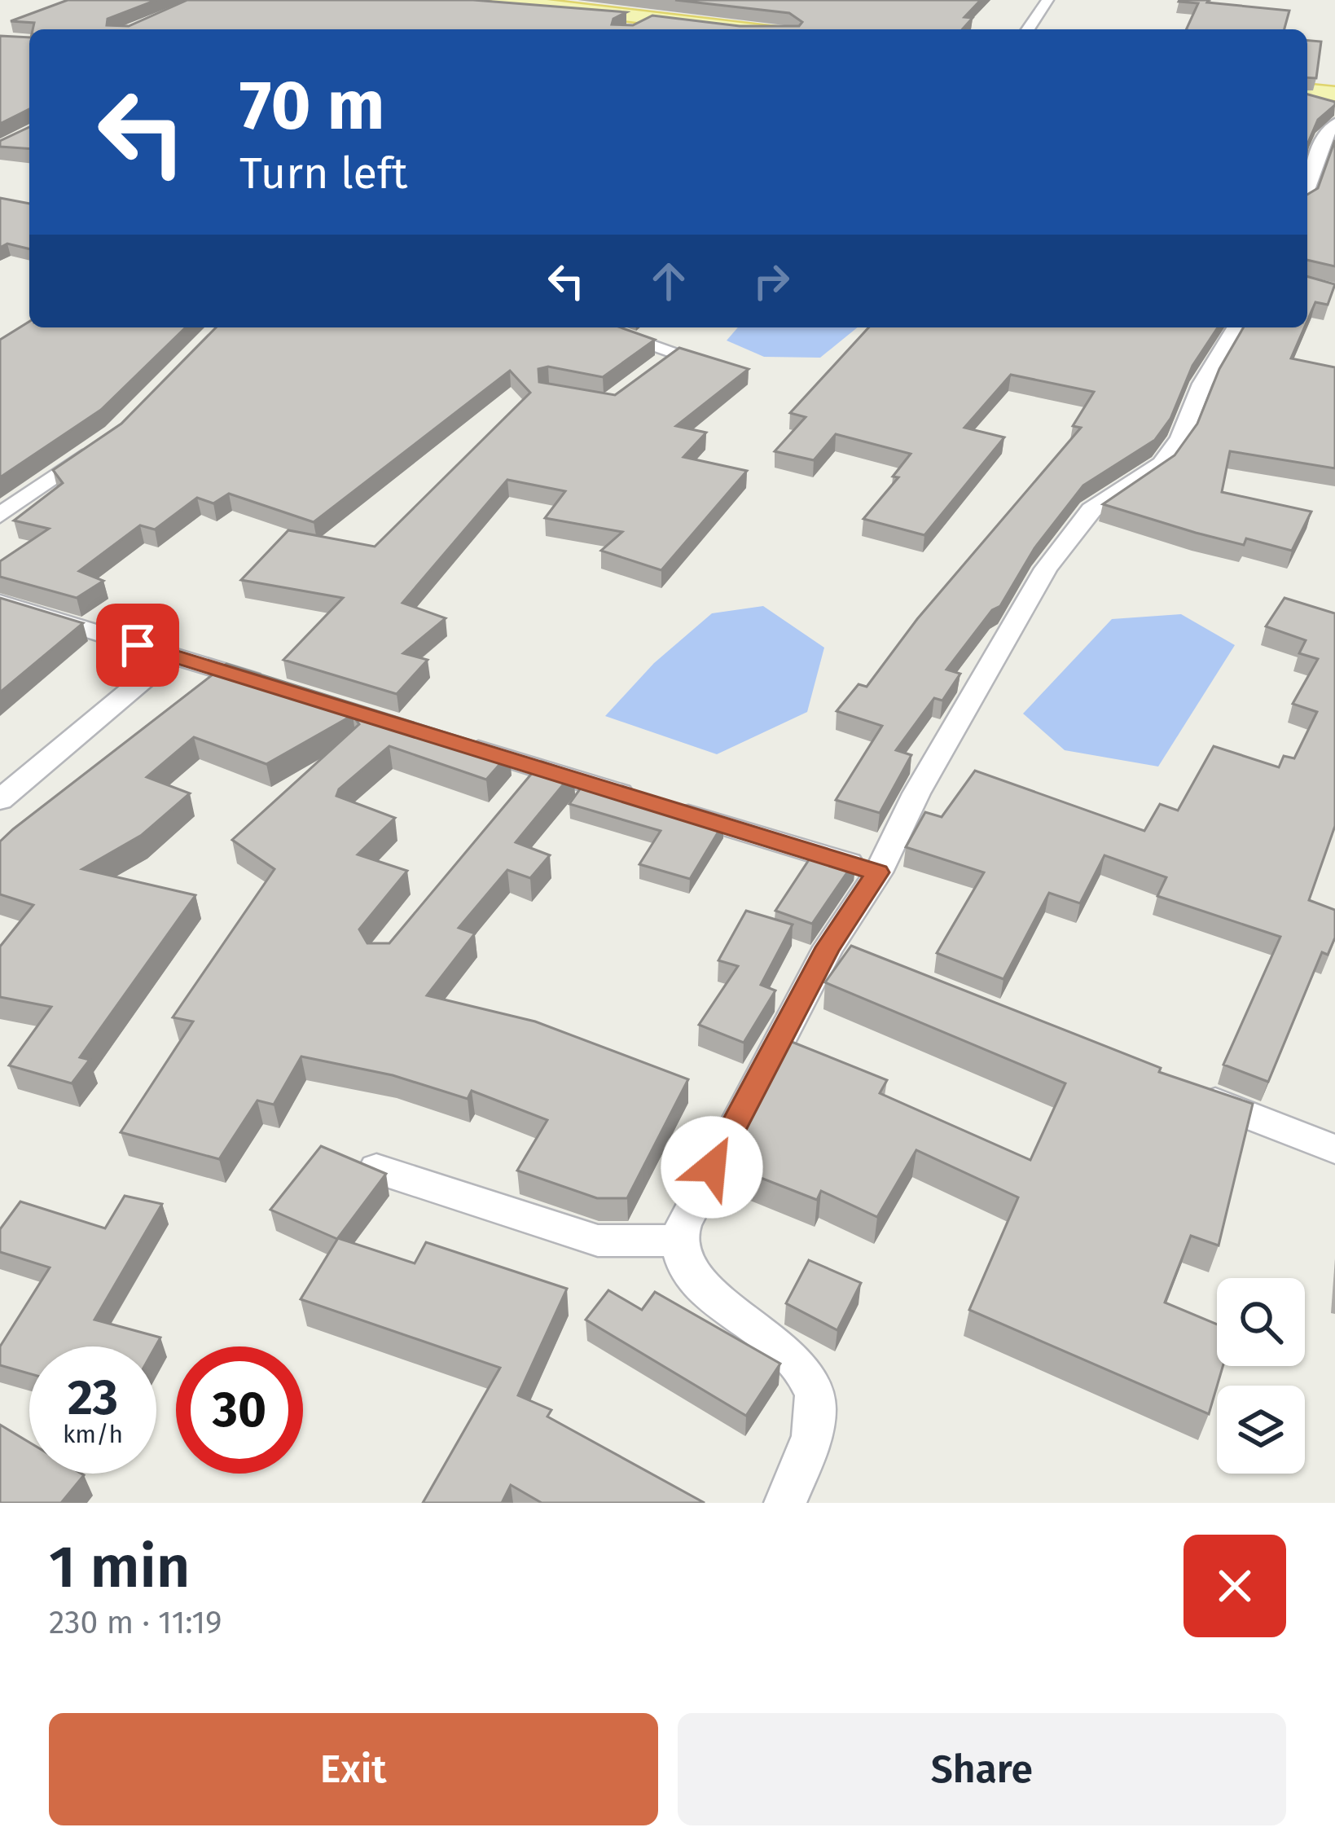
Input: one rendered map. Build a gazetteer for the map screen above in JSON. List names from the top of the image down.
{
  "page": {
    "turn": ["70 m", "Turn left"],
    "speed": "23 km/h",
    "limit": "30",
    "heading": ["1 min", "230 m · 11:19"],
    "buttons": ["Exit", "Share"]
  }
}
